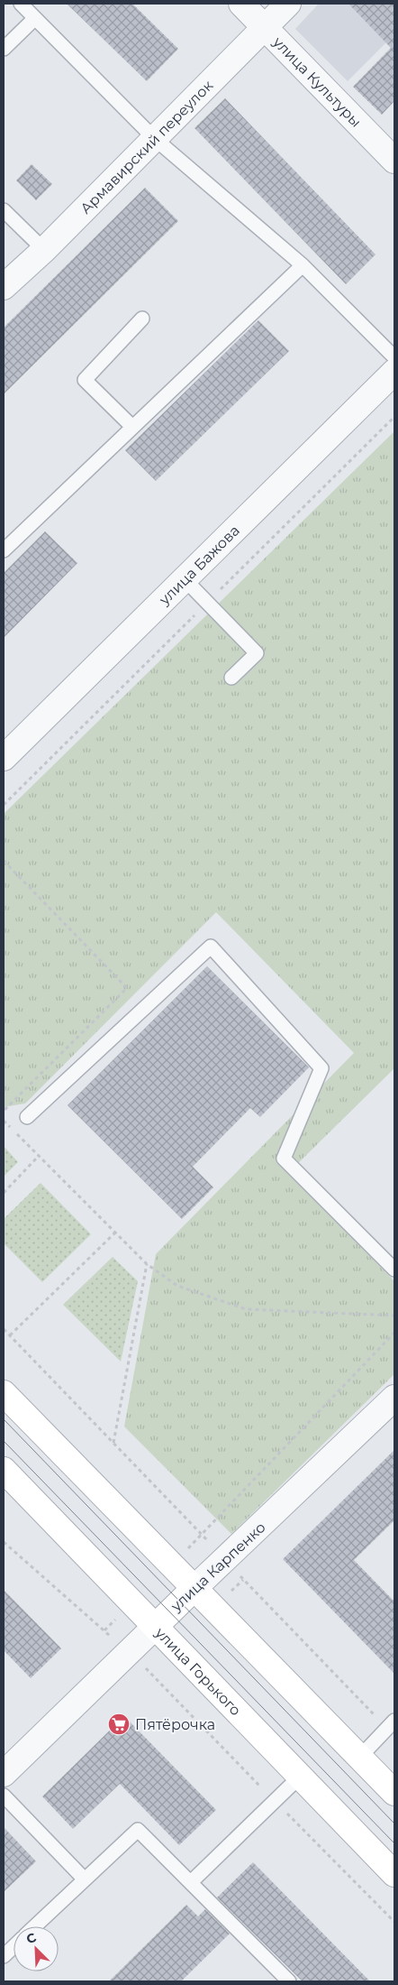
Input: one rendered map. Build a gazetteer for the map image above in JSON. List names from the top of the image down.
{
  "streets": {
    "main road": ["улица Карпенко", "улица Горького"],
    "street": ["улица Культуры", "Армавирский переулок", "улица Бажова"]
  },
  "crossings": [
    ["улица Культуры", "Армавирский переулок"],
    ["улица Карпенко", "улица Горького"]
  ],
  "places": {
    "supermarket": ["Пятёрочка"]
  },
  "north": "top left"
}
